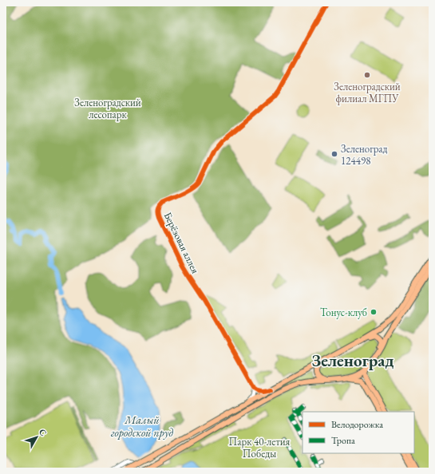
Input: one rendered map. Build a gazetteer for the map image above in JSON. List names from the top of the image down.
{
  "streets": {
    "street": ["Берёзовая аллея"]
  },
  "districts": ["Зеленоград"],
  "water": ["Малый городской пруд"],
  "parks": ["Зеленоградский лесопарк", "Парк 40-летия Победы"],
  "places": ["Зеленоградский филиал МГПУ", "Зеленоград 124498", "Тонус-клуб"],
  "legend": ["Велодорожка", "Тропа"],
  "north": "top right"
}
